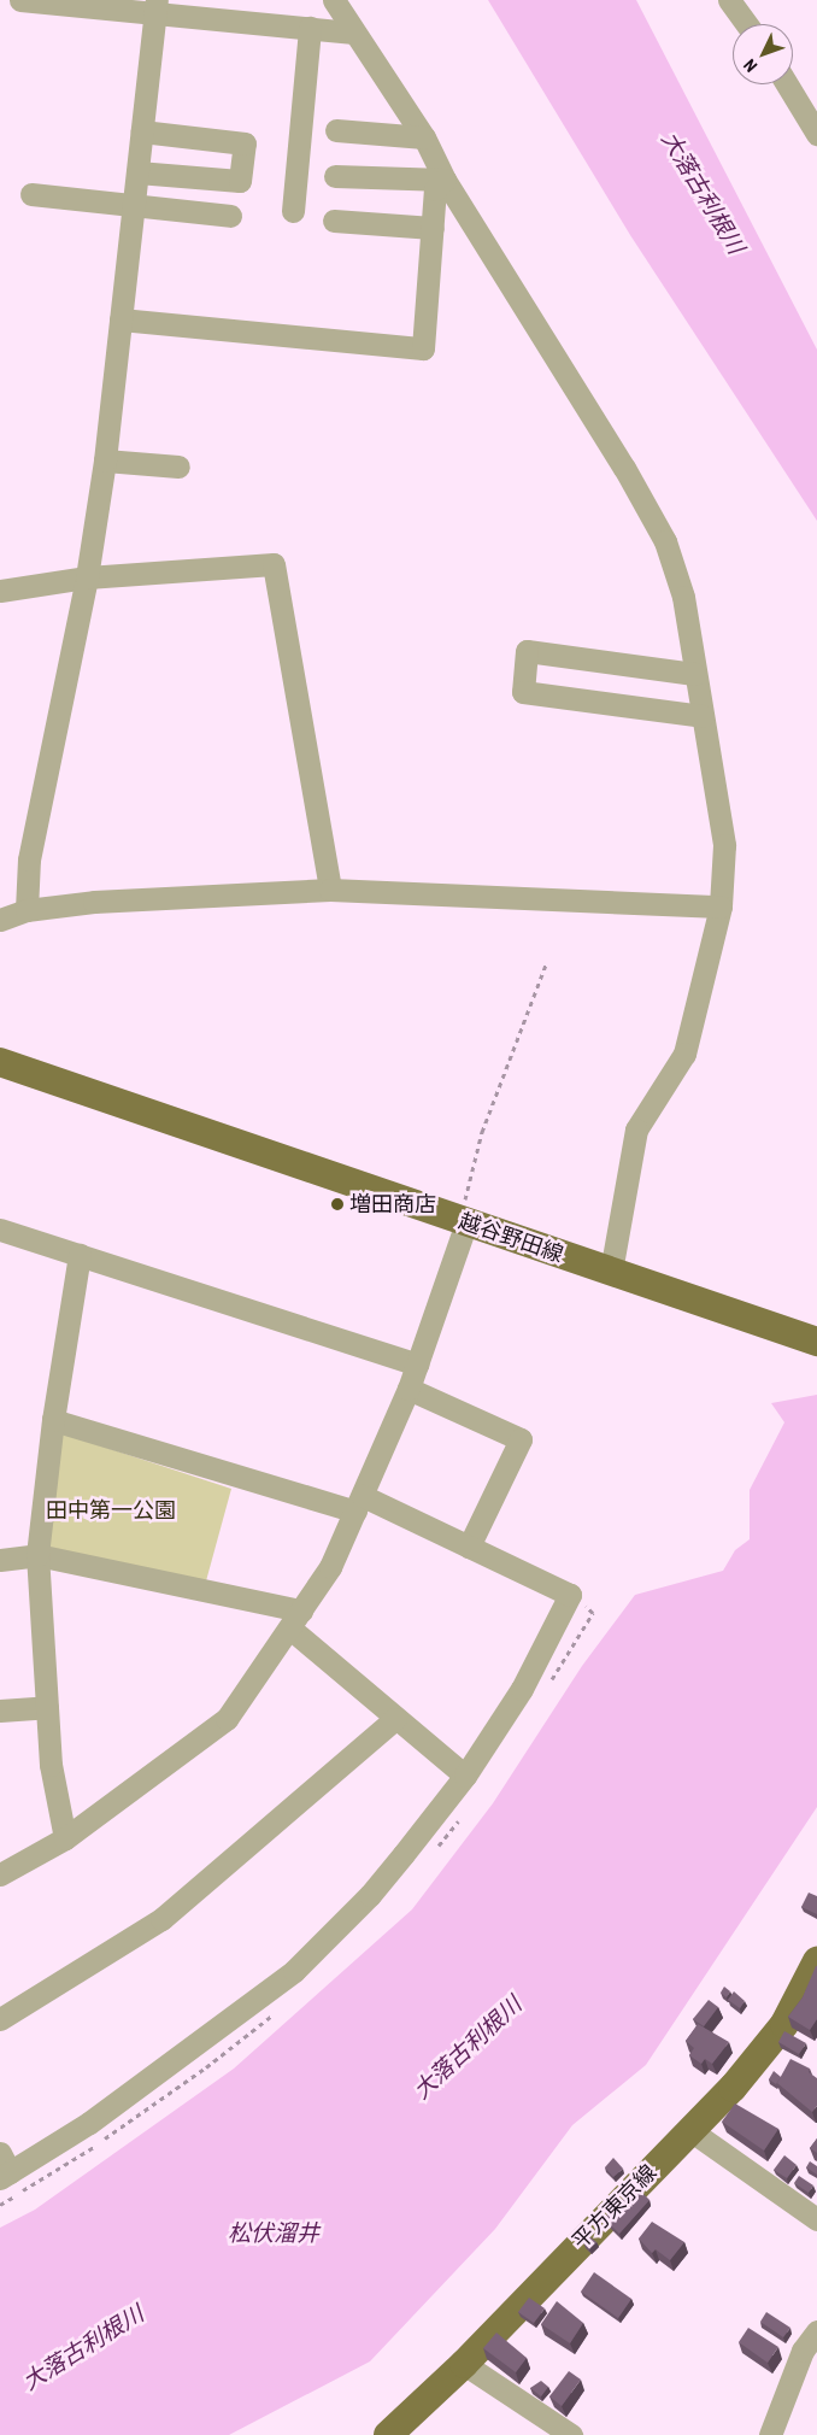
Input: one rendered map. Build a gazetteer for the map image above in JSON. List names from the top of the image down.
{
  "streets": {
    "main road": ["越谷野田線", "平方東京線"]
  },
  "water": ["大落古利根川", "松伏溜井"],
  "parks": ["田中第一公園"],
  "places": ["増田商店"],
  "north": "bottom left"
}
